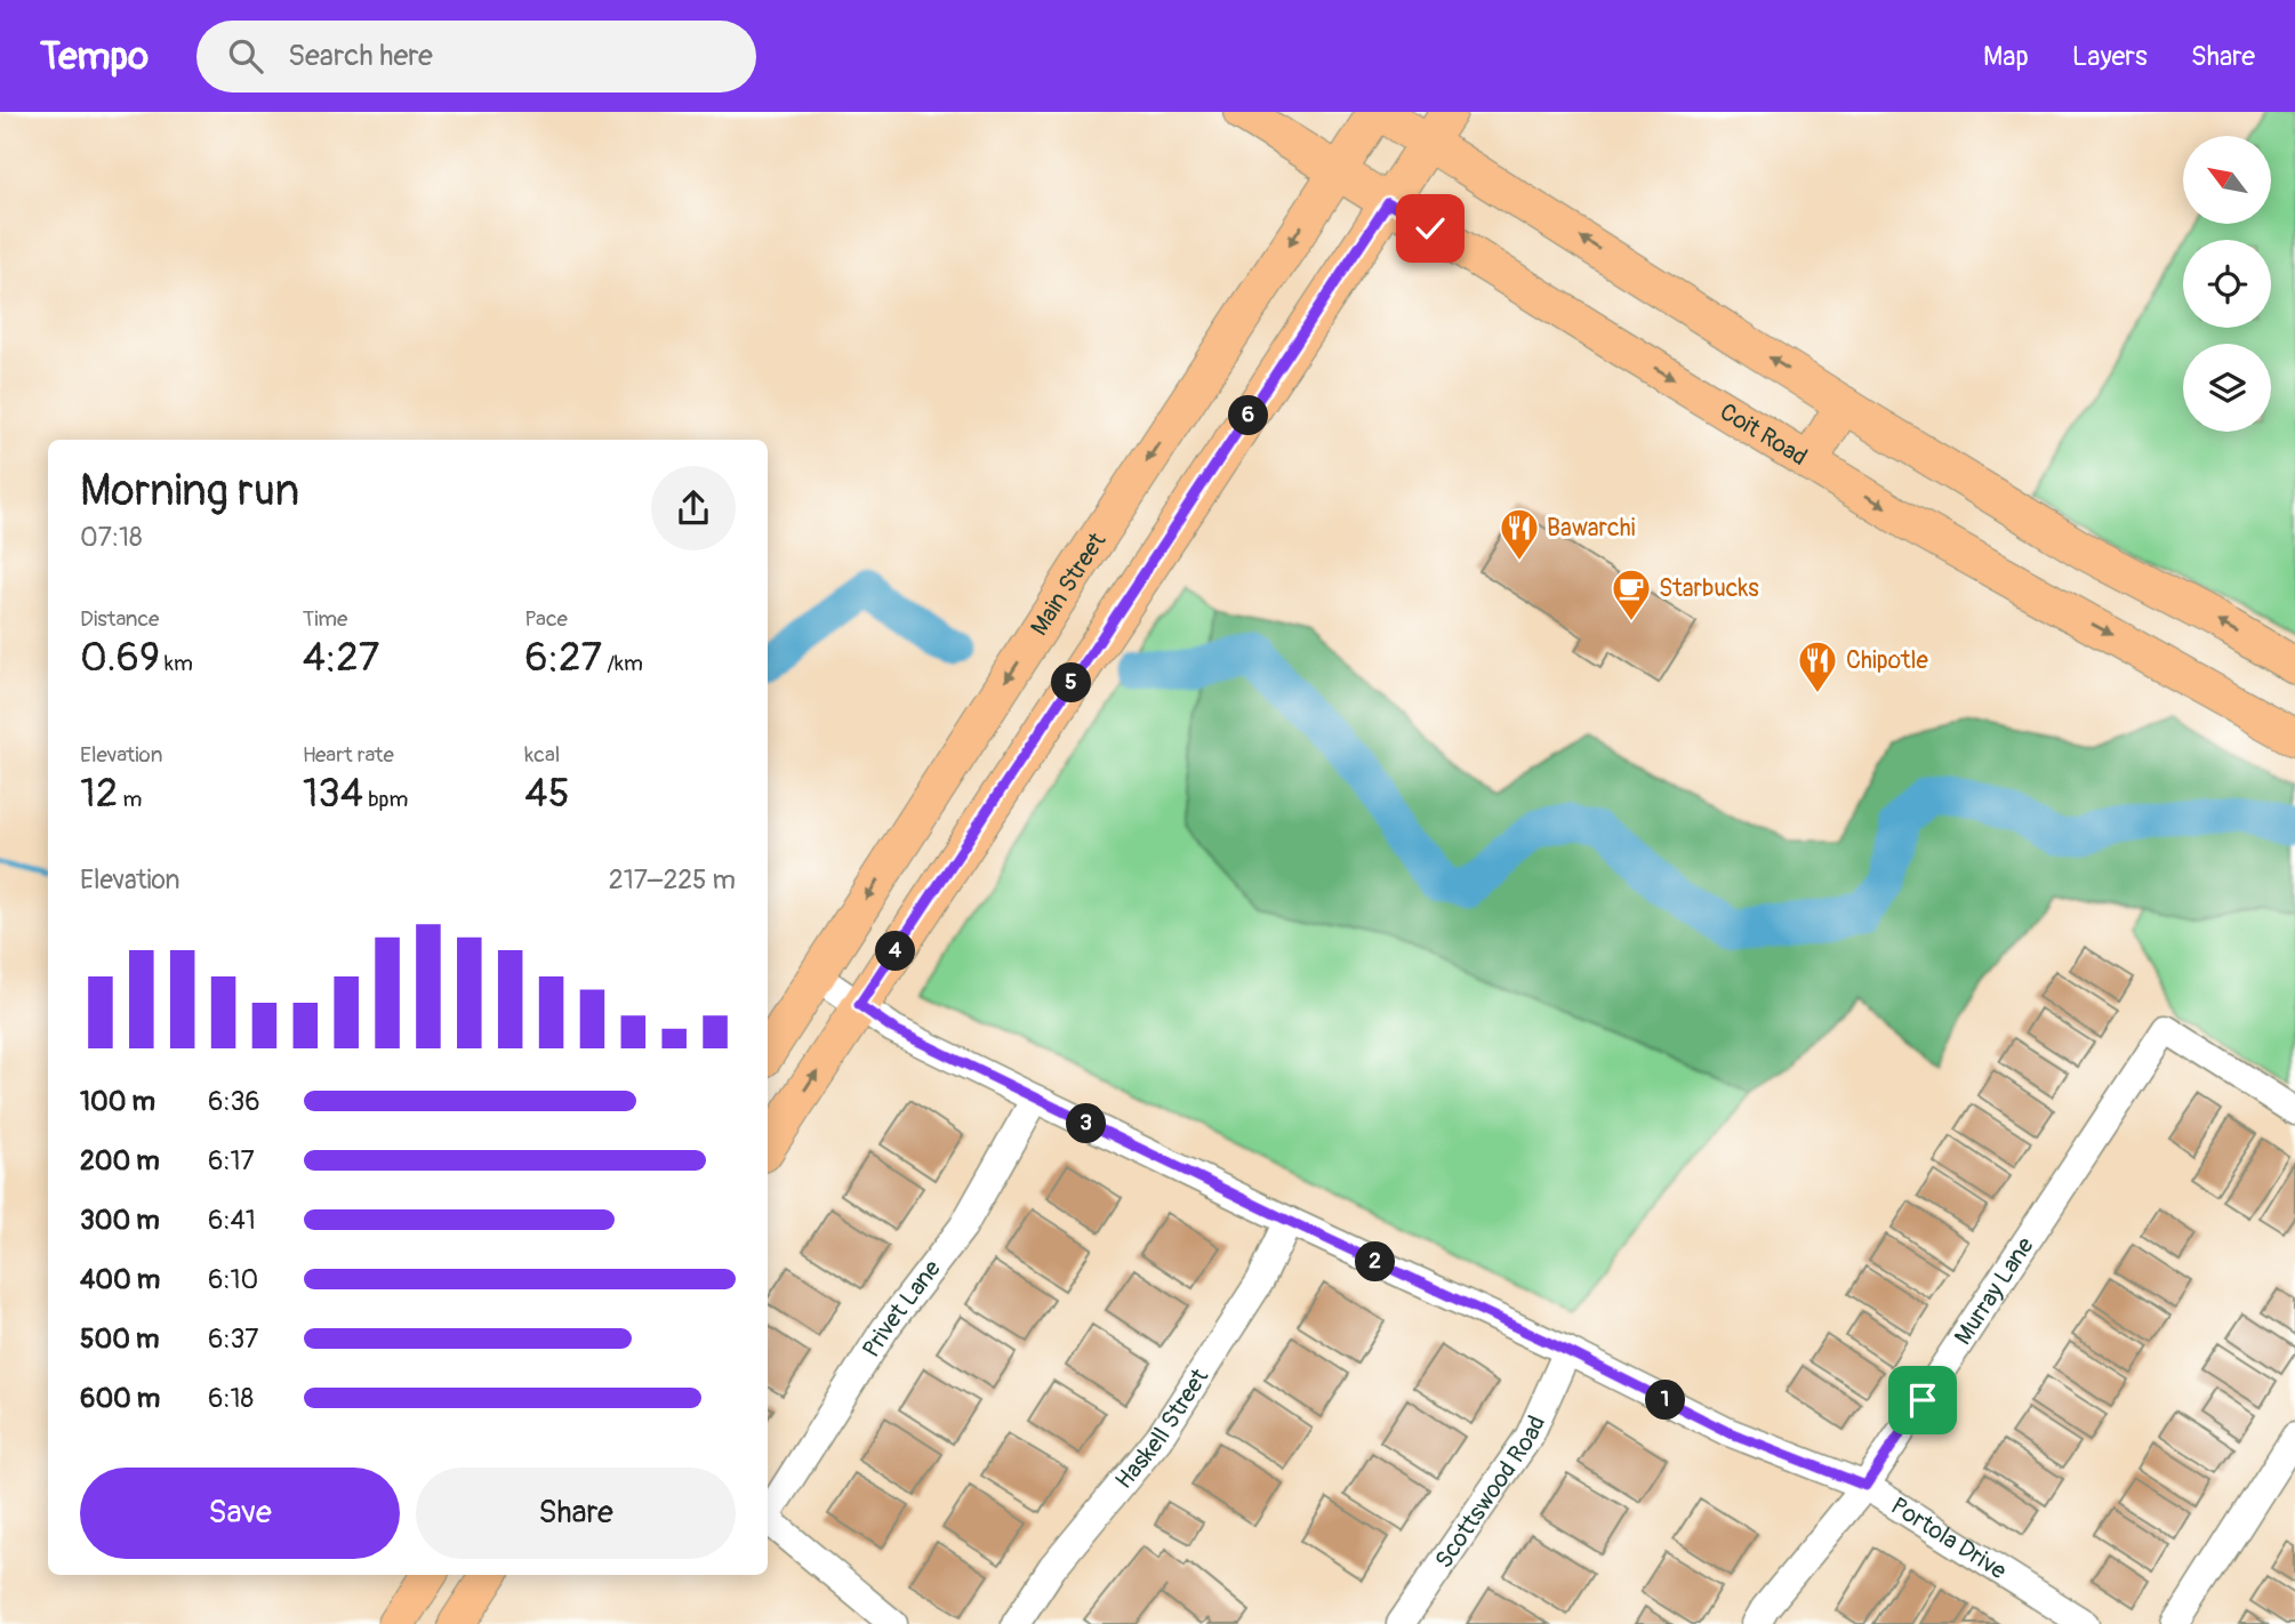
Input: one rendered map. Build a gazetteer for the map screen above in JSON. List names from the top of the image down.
{
  "streets": {
    "main road": ["Coit Road", "Main Street"],
    "street": [
      "Murray Lane",
      "Privet Lane",
      "Haskell Street",
      "Scottswood Road",
      "Portola Drive"
    ]
  },
  "crossings": [
    ["Coit Road", "Main Street"],
    ["Main Street", "Portola Drive"],
    ["Murray Lane", "Portola Drive"],
    ["Privet Lane", "Portola Drive"],
    ["Haskell Street", "Portola Drive"],
    ["Scottswood Road", "Portola Drive"]
  ],
  "places": {
    "restaurant": ["Bawarchi", "Chipotle"],
    "cafe": ["Starbucks"]
  },
  "north": "top left",
  "page": {
    "header": "Tempo",
    "search": "Search here",
    "nav": ["Map", "Layers", "Share"],
    "pins": [
      "6",
      "5",
      "4",
      "3",
      "2",
      "1"
    ],
    "heading": ["Morning run", "07:18"],
    "stats": [
      ["Distance", "0.69 km"],
      ["Time", "4:27"],
      ["Pace", "6:27 /km"],
      ["Elevation", "12 m"],
      ["Heart rate", "134 bpm"],
      ["kcal", "45"]
    ],
    "chart": ["Elevation", "217–225 m"],
    "list": [
      {
        "name": "100 m",
        "note": "6:36"
      },
      {
        "name": "200 m",
        "note": "6:17"
      },
      {
        "name": "300 m",
        "note": "6:41"
      },
      {
        "name": "400 m",
        "note": "6:10"
      },
      {
        "name": "500 m",
        "note": "6:37"
      },
      {
        "name": "600 m",
        "note": "6:18"
      }
    ],
    "buttons": ["Save", "Share"]
  }
}
